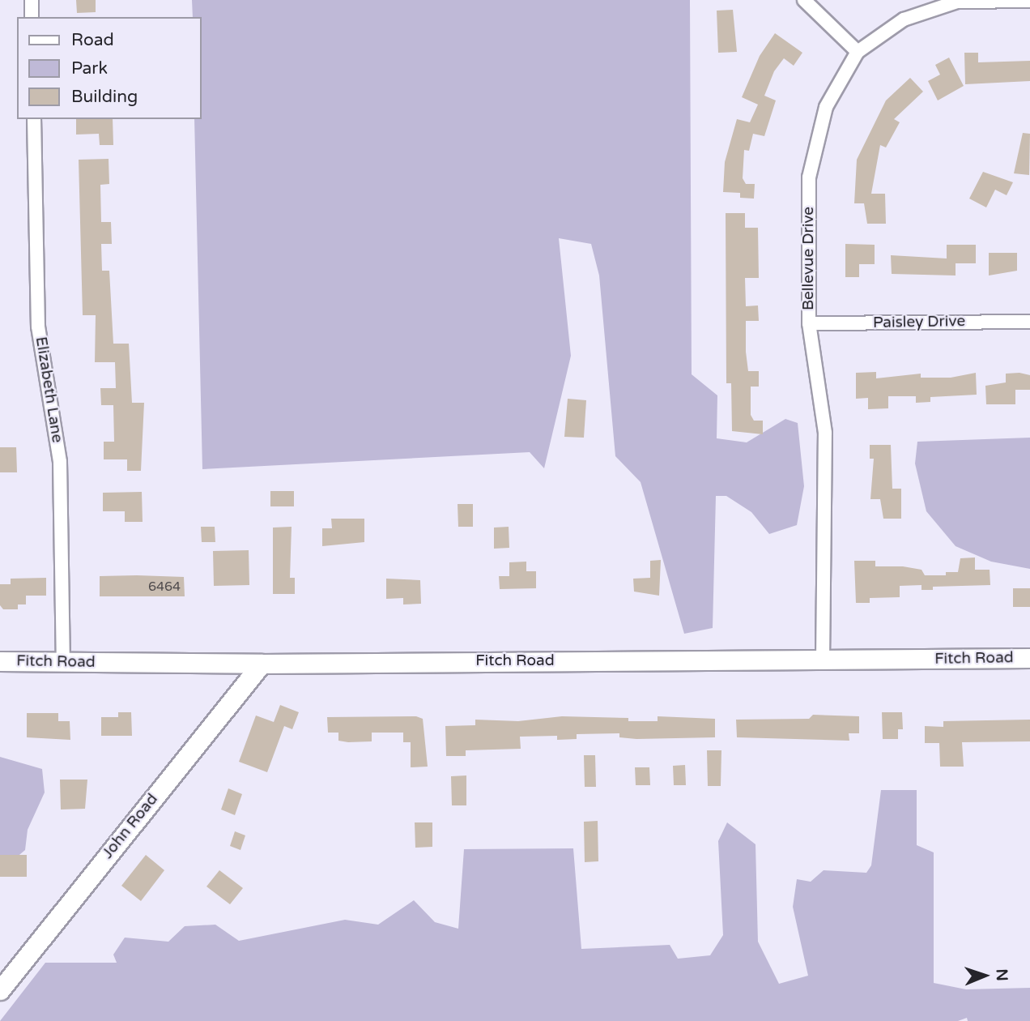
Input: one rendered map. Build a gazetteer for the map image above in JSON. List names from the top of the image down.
{
  "streets": {
    "street": [
      "Bellevue Drive",
      "Paisley Drive",
      "Elizabeth Lane",
      "Fitch Road",
      "John Road"
    ]
  },
  "crossings": [
    ["Bellevue Drive", "Paisley Drive"],
    ["Bellevue Drive", "Fitch Road"],
    ["Elizabeth Lane", "Fitch Road"],
    ["Fitch Road", "John Road"]
  ],
  "house_numbers": ["6464"],
  "legend": ["Road", "Park", "Building"],
  "north": "right"
}
